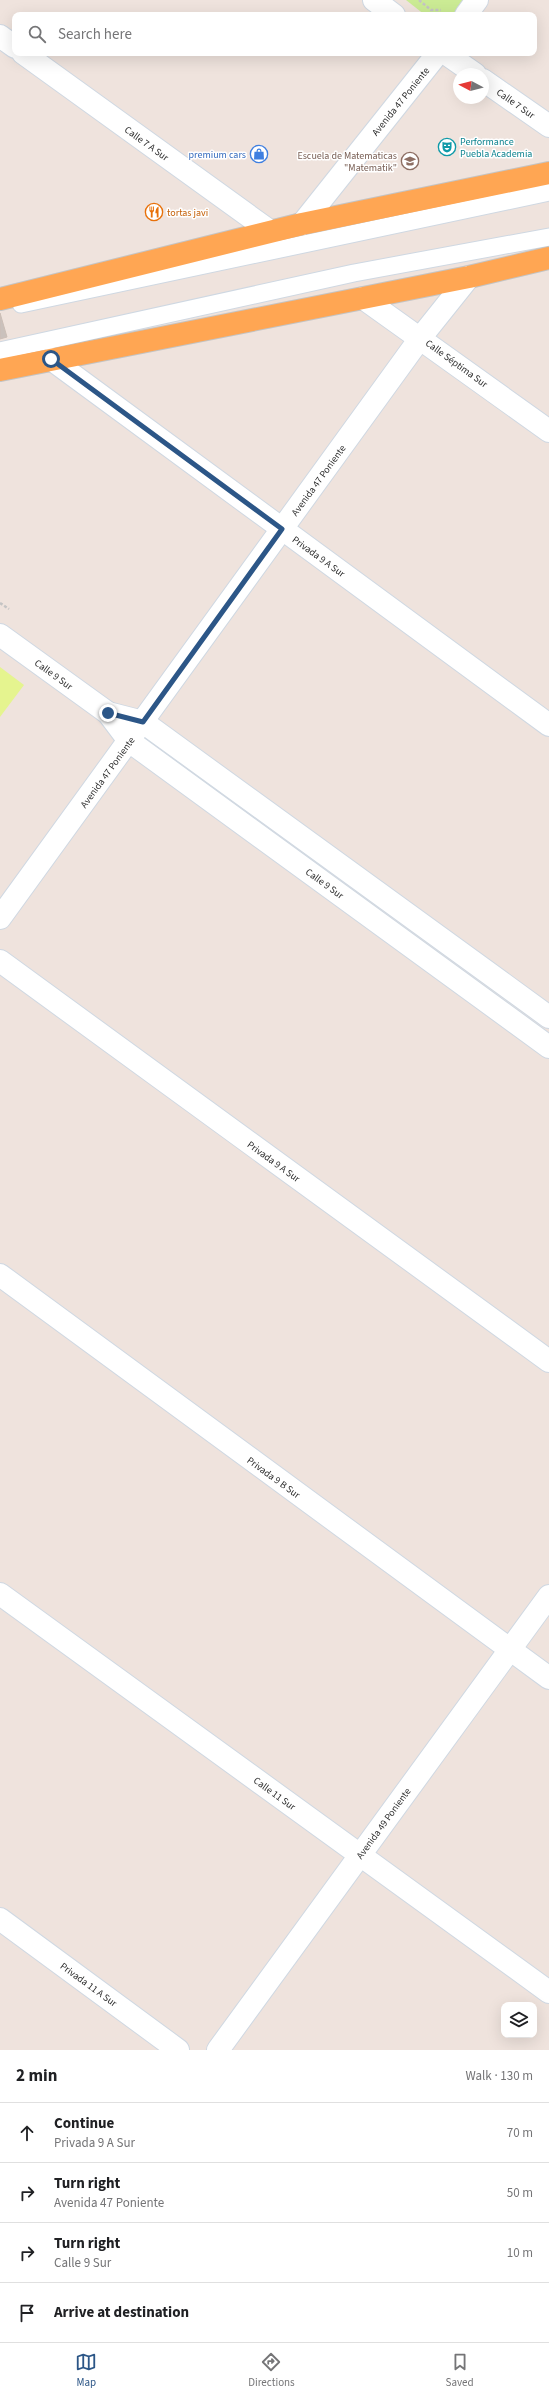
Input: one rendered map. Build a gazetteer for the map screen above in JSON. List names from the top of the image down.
{
  "streets": {
    "street": [
      "Avenida 47 Poniente",
      "Calle 7 Sur",
      "Calle 7 A Sur",
      "Calle Séptima Sur",
      "Privada 9 A Sur",
      "Calle 9 Sur",
      "Privada 9 B Sur",
      "Calle 11 Sur",
      "Avenida 49 Poniente",
      "Privada 11 A Sur"
    ]
  },
  "crossings": [
    ["Avenida 47 Poniente", "Calle Séptima Sur"],
    ["Avenida 47 Poniente", "Privada 9 A Sur"],
    ["Avenida 47 Poniente", "Calle 9 Sur"],
    ["Privada 9 B Sur", "Avenida 49 Poniente"],
    ["Calle 11 Sur", "Avenida 49 Poniente"]
  ],
  "places": {
    "theatre": ["Performance Puebla Academia"],
    "shop": ["premium cars"],
    "school or university": ["Escuela de Matematicas \"Matematik\""],
    "restaurant": ["tortas javi"]
  },
  "north": "left",
  "page": {
    "search": "Search here",
    "heading": ["2 min", "Walk · 130 m"],
    "list": [
      ["Continue", "Privada 9 A Sur", "70 m"],
      ["Turn right", "Avenida 47 Poniente", "50 m"],
      ["Turn right", "Calle 9 Sur", "10 m"],
      "Arrive at destination"
    ],
    "nav": ["Map", "Directions", "Saved"]
  }
}
